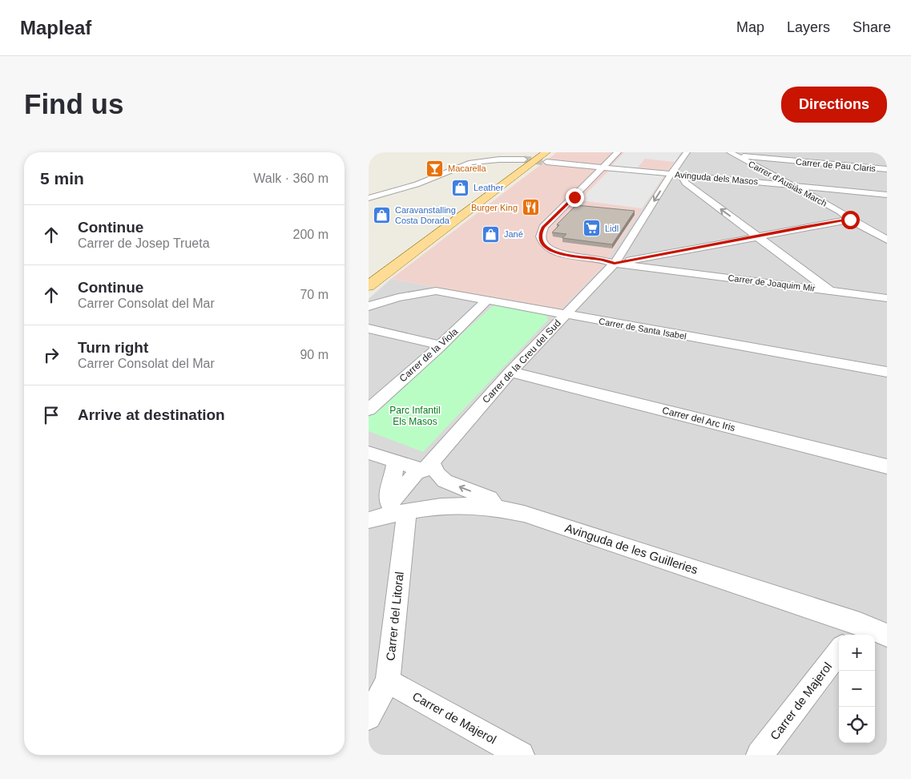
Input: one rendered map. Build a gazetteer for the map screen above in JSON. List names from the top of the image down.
{
  "streets": {
    "street": [
      "Carrer de Pau Claris",
      "Avinguda dels Masos",
      "Carrer d'Ausiàs March",
      "Carrer de Joaquim Mir",
      "Carrer de Santa Isabel",
      "Carrer de la Viola",
      "Carrer de la Creu del Sud",
      "Carrer del Arc Iris",
      "Avinguda de les Guilleries",
      "Carrer del Litoral",
      "Carrer de Majerol"
    ]
  },
  "crossings": [
    ["Carrer de Pau Claris", "Carrer d'Ausiàs March"],
    ["Avinguda dels Masos", "Carrer d'Ausiàs March"],
    ["Avinguda dels Masos", "Carrer de Joaquim Mir"],
    ["Avinguda dels Masos", "Carrer de la Creu del Sud"],
    ["Carrer de Joaquim Mir", "Carrer de la Creu del Sud"],
    ["Carrer de Santa Isabel", "Carrer de la Viola"],
    ["Carrer de Santa Isabel", "Carrer de la Creu del Sud"],
    ["Carrer de la Creu del Sud", "Carrer del Arc Iris"],
    ["Carrer de la Creu del Sud", "Avinguda de les Guilleries"],
    ["Carrer de la Creu del Sud", "Carrer del Litoral"],
    ["Avinguda de les Guilleries", "Carrer del Litoral"],
    ["Carrer del Litoral", "Carrer de Majerol"]
  ],
  "parks": ["Parc Infantil Els Masos"],
  "places": {
    "bar": ["Macarella"],
    "shop": ["Leather", "Caravanstalling Costa Dorada", "Jané"],
    "restaurant": ["Burger King"],
    "supermarket": ["Lidl"]
  },
  "page": {
    "header": "Mapleaf",
    "nav": ["Map", "Layers", "Share"],
    "buttons": "Directions",
    "title": "Find us",
    "heading": ["5 min", "Walk · 360 m"],
    "list": [
      ["Continue", "Carrer de Josep Trueta", "200 m"],
      ["Continue", "Carrer Consolat del Mar", "70 m"],
      ["Turn right", "Carrer Consolat del Mar", "90 m"],
      "Arrive at destination"
    ],
    "map_buttons": ["+", "−"]
  }
}
